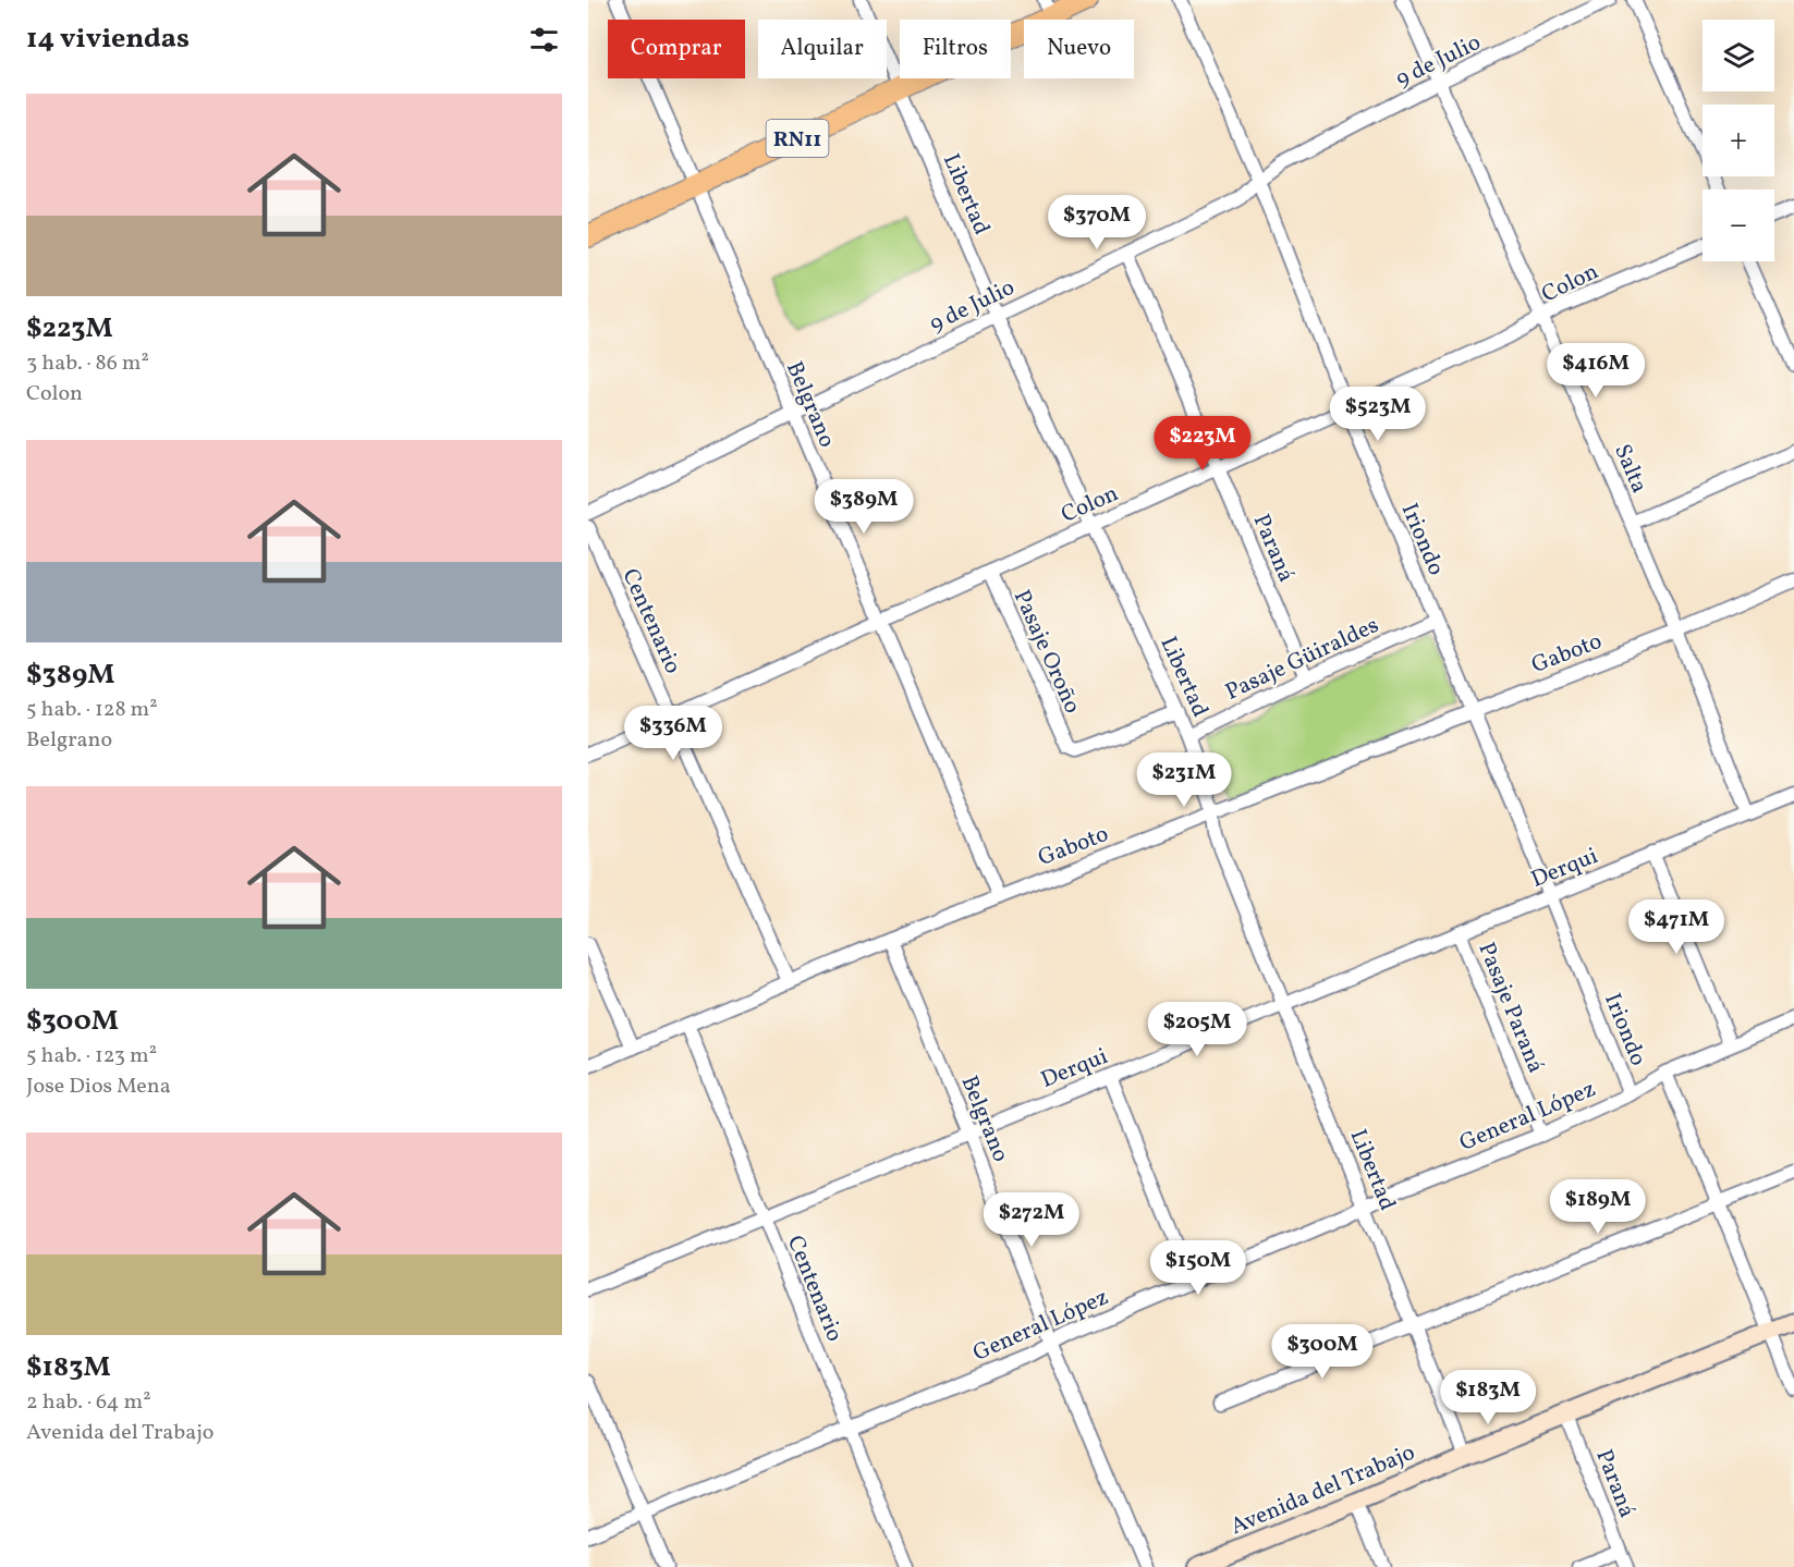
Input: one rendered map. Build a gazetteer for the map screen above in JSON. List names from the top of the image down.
{
  "streets": {
    "main road": ["RN11"],
    "street": [
      "9 de Julio",
      "Libertad",
      "Colon",
      "Belgrano",
      "Salta",
      "Iriondo",
      "Paraná",
      "Centenario",
      "Pasaje Oroño",
      "Gaboto",
      "Pasaje Güiraldes",
      "Derqui",
      "Pasaje Paraná",
      "General López",
      "Avenida del Trabajo"
    ]
  },
  "crossings": [
    ["9 de Julio", "Libertad"],
    ["9 de Julio", "Belgrano"],
    ["9 de Julio", "Salta"],
    ["9 de Julio", "Iriondo"],
    ["9 de Julio", "Paraná"],
    ["RN11", "Libertad"],
    ["RN11", "Belgrano"],
    ["Libertad", "Colon"],
    ["Libertad", "Pasaje Oroño"],
    ["Libertad", "Gaboto"],
    ["Libertad", "Pasaje Güiraldes"],
    ["Libertad", "Derqui"],
    ["Libertad", "General López"],
    ["Libertad", "Avenida del Trabajo"],
    ["Colon", "Belgrano"],
    ["Colon", "Salta"],
    ["Colon", "Iriondo"],
    ["Colon", "Paraná"],
    ["Colon", "Centenario"],
    ["Colon", "Pasaje Oroño"],
    ["Belgrano", "Gaboto"],
    ["Belgrano", "Derqui"],
    ["Belgrano", "General López"],
    ["Salta", "Gaboto"],
    ["Salta", "Derqui"],
    ["Iriondo", "Gaboto"],
    ["Iriondo", "Pasaje Güiraldes"],
    ["Iriondo", "Derqui"],
    ["Iriondo", "General López"],
    ["Iriondo", "Avenida del Trabajo"],
    ["Paraná", "Pasaje Güiraldes"],
    ["Paraná", "Avenida del Trabajo"],
    ["Centenario", "Gaboto"],
    ["Centenario", "Derqui"],
    ["Centenario", "General López"],
    ["Derqui", "Pasaje Paraná"],
    ["Pasaje Paraná", "General López"]
  ],
  "page": {
    "heading": "14 viviendas",
    "map_buttons": ["+", "−"],
    "chip": [
      "Comprar",
      "Alquilar",
      "Filtros",
      "Nuevo"
    ],
    "list": [
      {
        "name": "$223M",
        "note": "3 hab. · 86 m² · Colon"
      },
      {
        "name": "$389M",
        "note": "5 hab. · 128 m² · Belgrano"
      },
      {
        "name": "$300M",
        "note": "5 hab. · 123 m² · Jose Dios Mena"
      },
      {
        "name": "$183M",
        "note": "2 hab. · 64 m² · Avenida del Trabajo"
      }
    ],
    "price": [
      "$370M",
      "$416M",
      "$523M",
      "$223M",
      "$389M",
      "$336M",
      "$231M",
      "$471M",
      "$205M",
      "$189M",
      "$272M",
      "$150M",
      "$300M",
      "$183M"
    ]
  }
}
